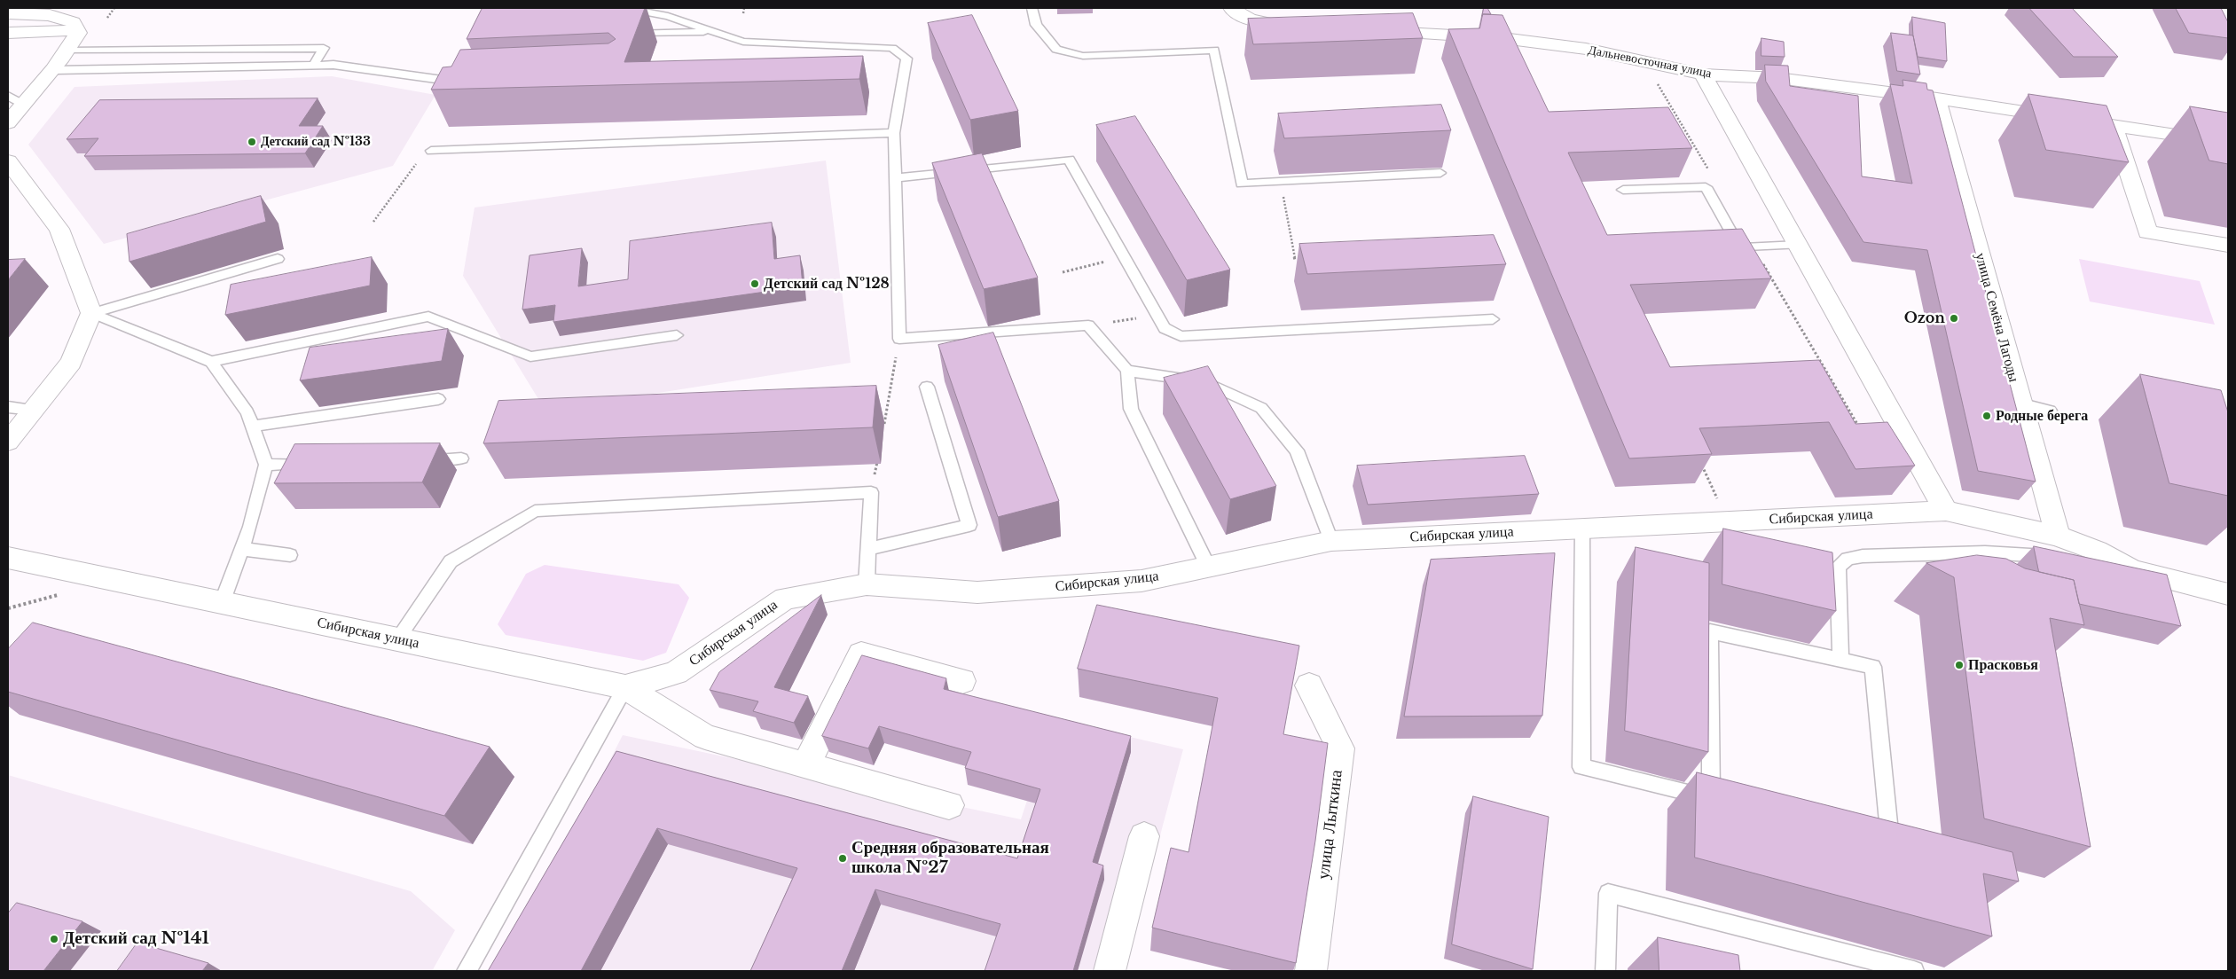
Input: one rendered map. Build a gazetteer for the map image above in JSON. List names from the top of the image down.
{
  "streets": {
    "street": [
      "Дальневосточная улица",
      "улица Семёна Лагоды",
      "Сибирская улица",
      "улица Лыткина"
    ]
  },
  "crossings": [
    ["Дальневосточная улица", "улица Семёна Лагоды"],
    ["улица Семёна Лагоды", "Сибирская улица"]
  ],
  "places": [
    "Детский сад №133",
    "Детский сад №128",
    "Ozon",
    "Родные берега",
    "Прасковья",
    "Средняя образовательная школа №27",
    "Детский сад №141"
  ]
}
